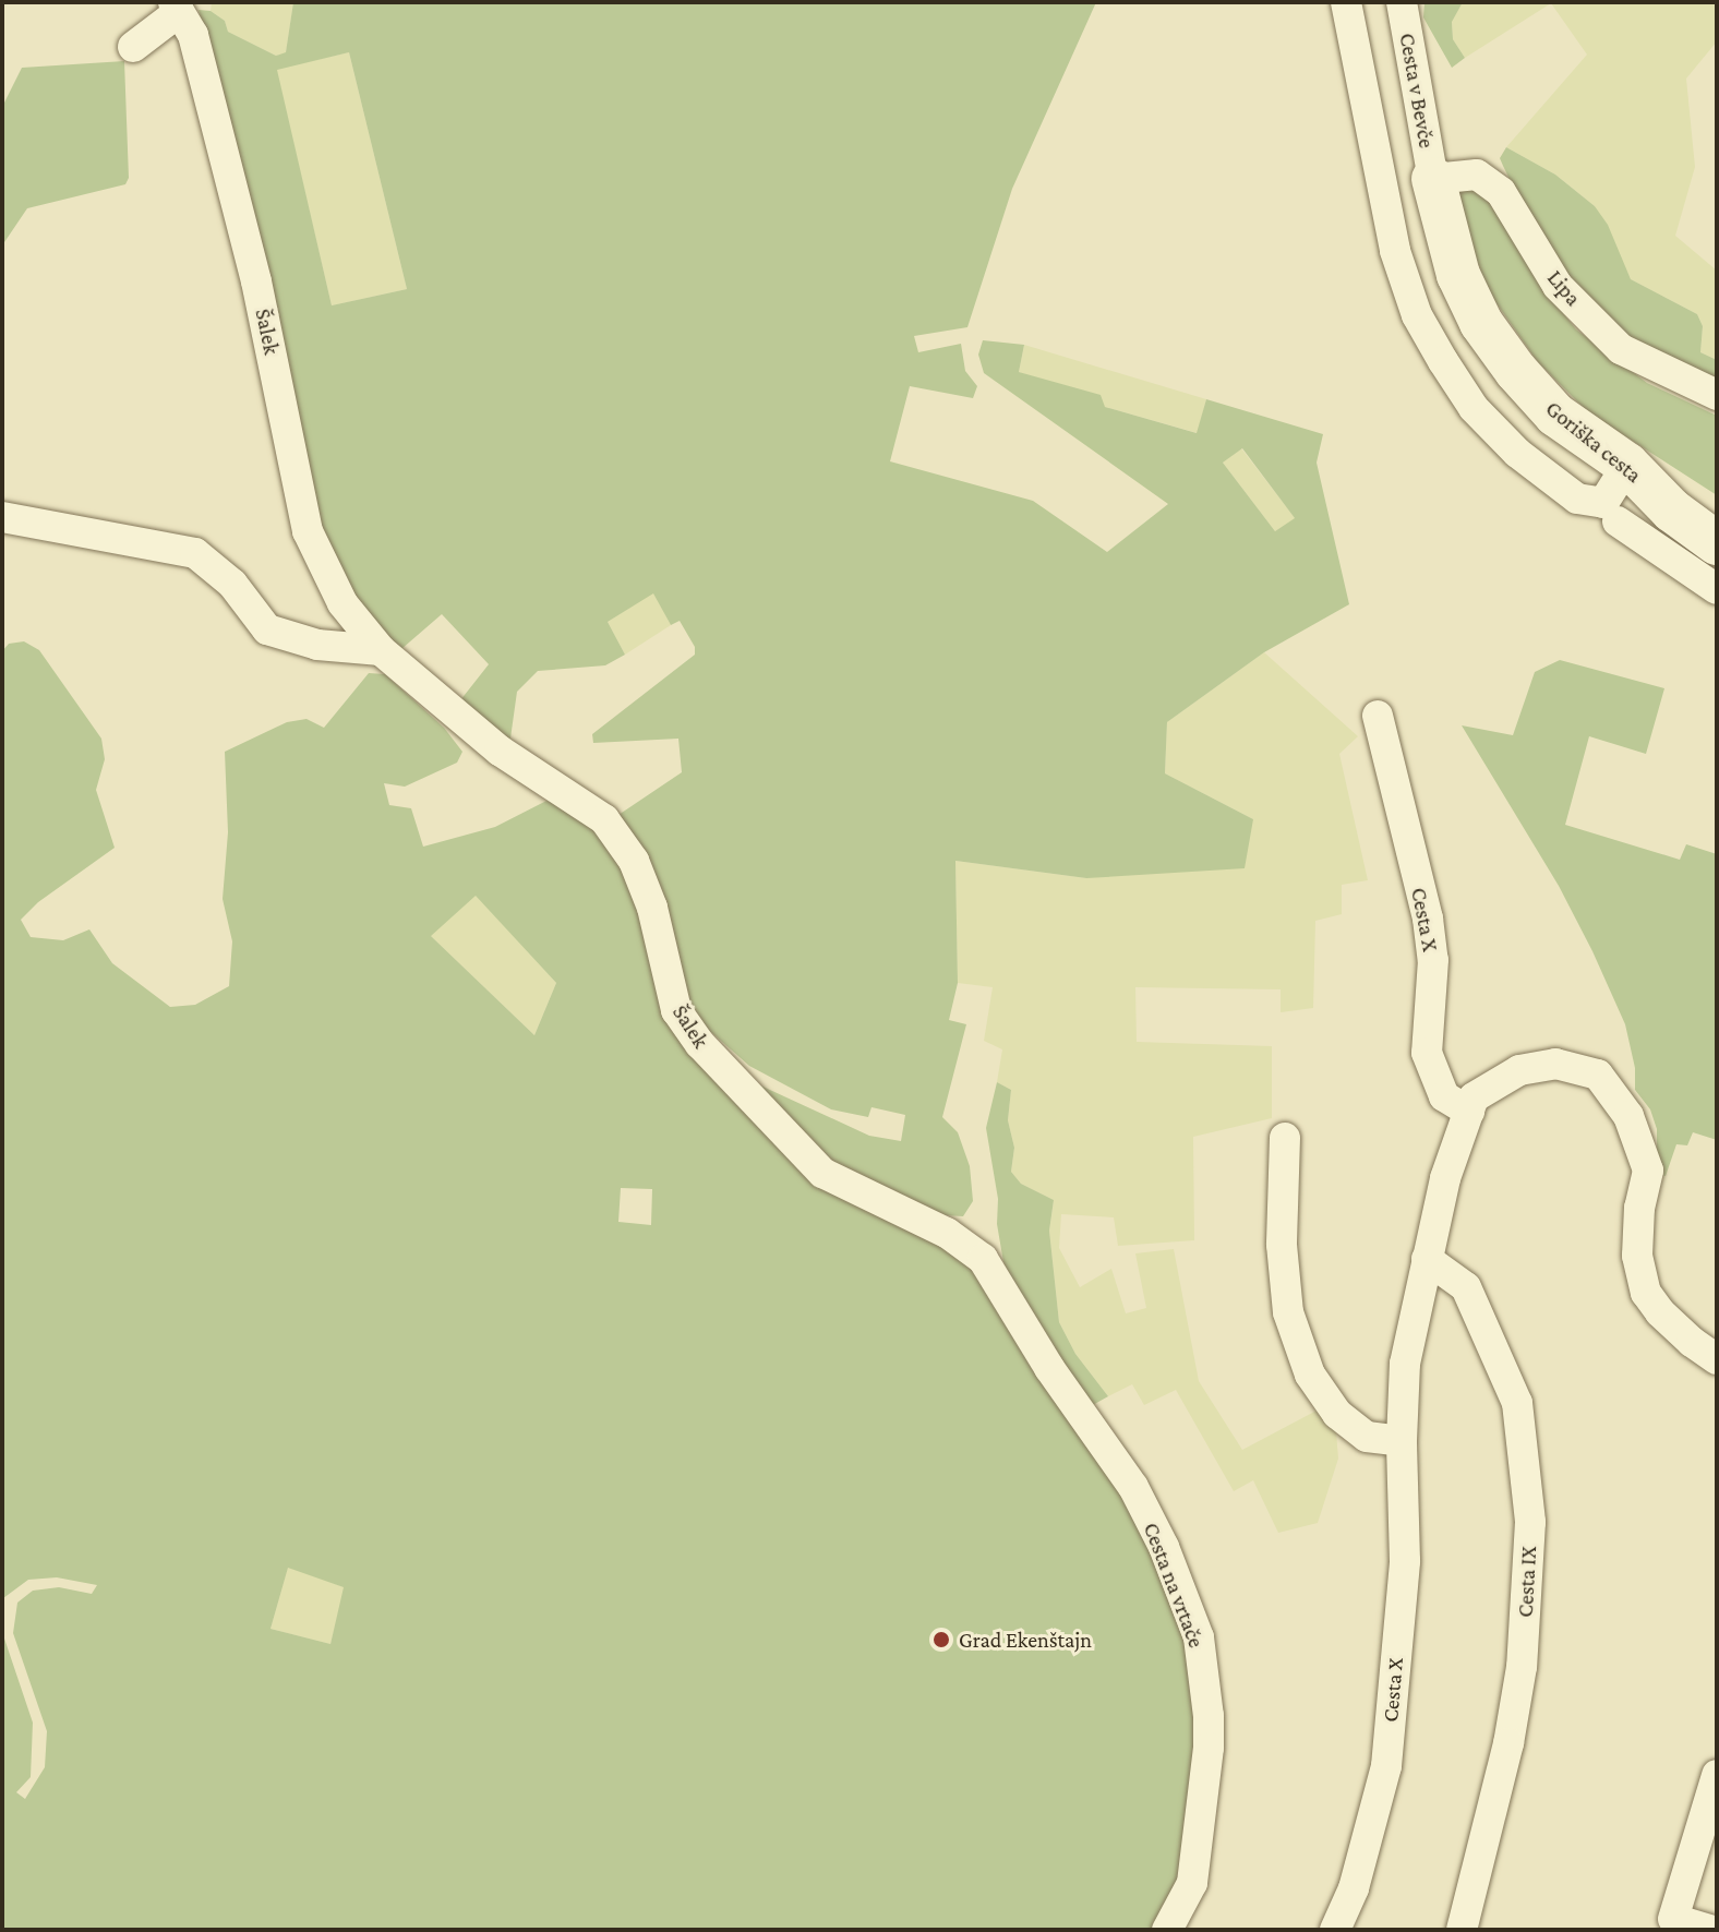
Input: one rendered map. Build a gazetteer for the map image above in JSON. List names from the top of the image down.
{
  "streets": {
    "street": [
      "Cesta v Bevče",
      "Lipa",
      "Šalek",
      "Goriška cesta",
      "Cesta X",
      "Cesta IX",
      "Cesta na vrtače"
    ]
  },
  "crossings": [
    ["Cesta v Bevče", "Lipa"],
    ["Cesta v Bevče", "Goriška cesta"],
    ["Lipa", "Goriška cesta"],
    ["Šalek", "Cesta na vrtače"],
    ["Cesta X", "Cesta IX"]
  ],
  "places": ["Grad Ekenštajn"]
}
